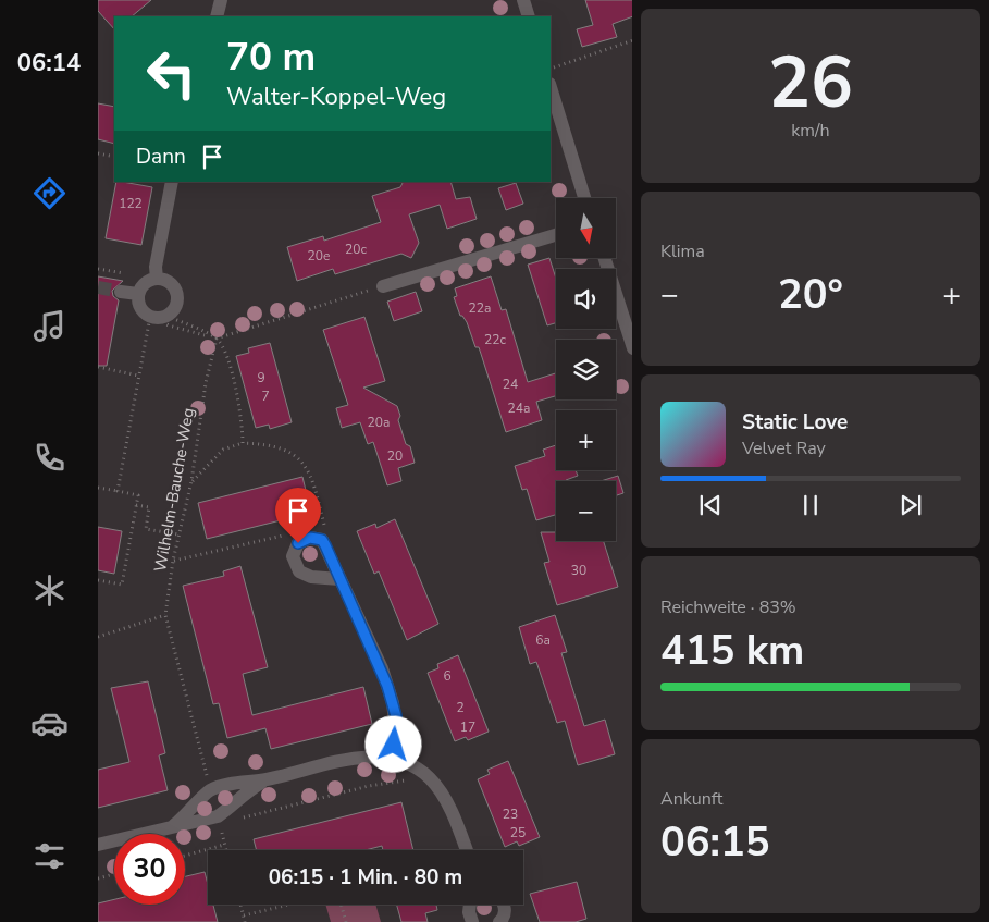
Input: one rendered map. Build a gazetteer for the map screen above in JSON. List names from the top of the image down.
{
  "streets": {
    "path": ["Wilhelm-Bauche-Weg"]
  },
  "house_numbers": [
    "122",
    "20c",
    "20e",
    "22a",
    "22c",
    "9",
    "24",
    "7",
    "24a",
    "20a",
    "20",
    "30",
    "6a",
    "6",
    "2",
    "17",
    "23",
    "25"
  ],
  "north": "bottom",
  "page": {
    "tabs": "06:14",
    "tile": [
      ["26", "km/h"],
      "Klima",
      ["Reichweite · 83%", "415 km"],
      ["Ankunft", "06:15"]
    ],
    "turn": ["70 m", "Walter-Koppel-Weg"],
    "then": "Dann",
    "map_buttons": ["+", "−"],
    "heat": ["−", "20°", "+"],
    "song": ["Static Love", "Velvet Ray"],
    "limit": "30",
    "trip": "06:15 · 1 Min. · 80 m"
  }
}
